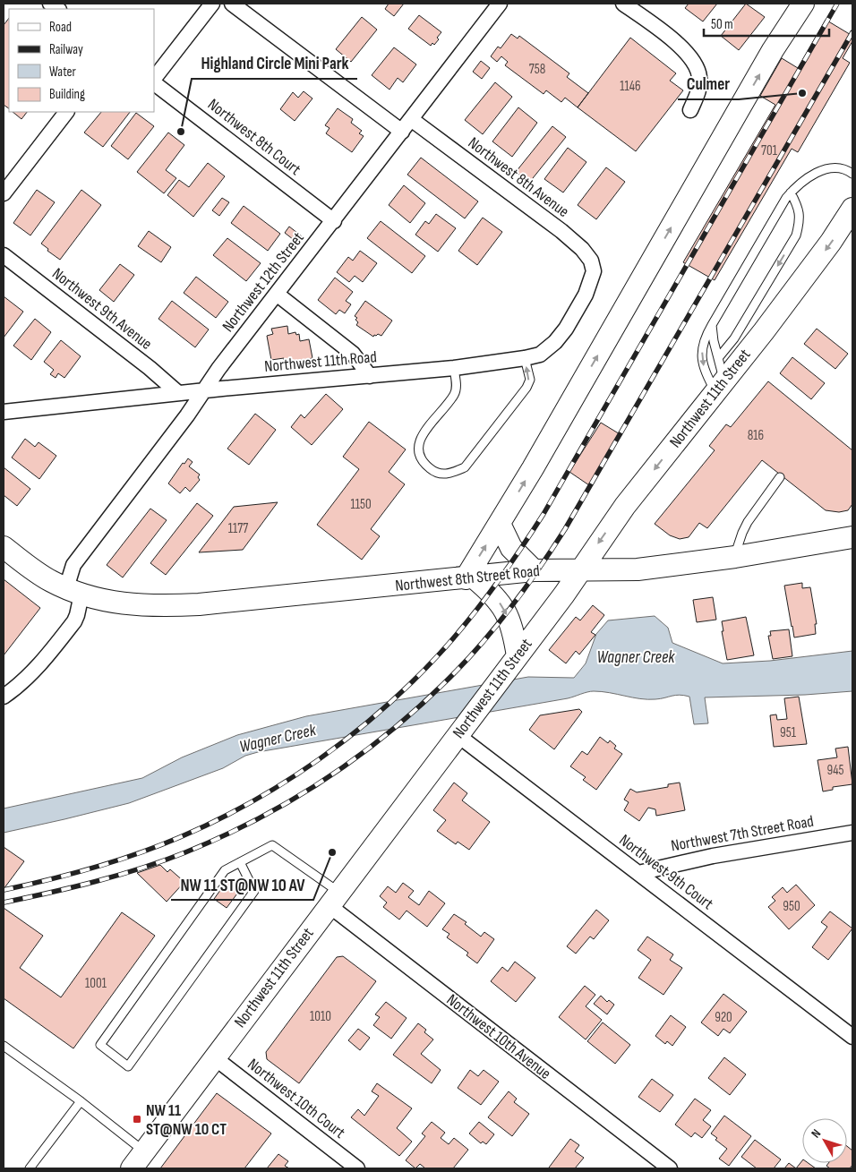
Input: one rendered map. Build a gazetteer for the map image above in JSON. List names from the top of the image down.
{
  "streets": {
    "street": [
      "Northwest 8th Court",
      "Northwest 8th Avenue",
      "Northwest 12th Street",
      "Northwest 9th Avenue",
      "Northwest 11th Road",
      "Northwest 11th Street",
      "Northwest 8th Street Road",
      "Northwest 7th Street Road",
      "Northwest 9th Court",
      "Northwest 10th Avenue",
      "Northwest 10th Court"
    ]
  },
  "crossings": [
    ["Northwest 8th Court", "Northwest 12th Street"],
    ["Northwest 8th Avenue", "Northwest 12th Street"],
    ["Northwest 8th Avenue", "Northwest 11th Road"],
    ["Northwest 12th Street", "Northwest 11th Road"],
    ["Northwest 12th Street", "Northwest 8th Street Road"],
    ["Northwest 9th Avenue", "Northwest 11th Road"],
    ["Northwest 11th Street", "Northwest 8th Street Road"],
    ["Northwest 11th Street", "Northwest 9th Court"],
    ["Northwest 11th Street", "Northwest 10th Avenue"],
    ["Northwest 11th Street", "Northwest 10th Court"],
    ["Northwest 7th Street Road", "Northwest 9th Court"]
  ],
  "water": ["Wagner Creek"],
  "places": {
    "other": ["Culmer", "Highland Circle Mini Park", "NW 11 ST@NW 10 AV"],
    "transit": ["NW 11 ST@NW 10 CT"]
  },
  "house_numbers": [
    "758",
    "1146",
    "701",
    "816",
    "1150",
    "1177",
    "951",
    "945",
    "950",
    "1001",
    "1010",
    "920"
  ],
  "legend": [
    "Road",
    "Railway",
    "Water",
    "Building"
  ],
  "scale_bar": "50 m",
  "north": "top left"
}
